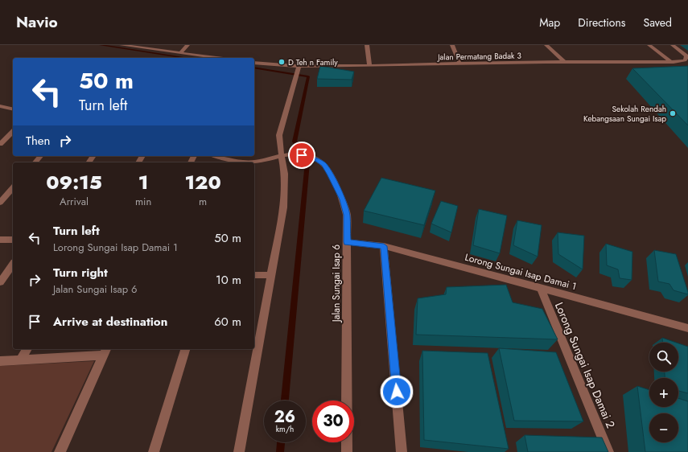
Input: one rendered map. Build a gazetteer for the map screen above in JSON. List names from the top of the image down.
{
  "streets": {
    "street": [
      "Jalan Permatang Badak 3",
      "Lorong Sungai Isap Damai 1",
      "Jalan Sungai Isap 6",
      "Lorong Sungai Isap Damai 2"
    ]
  },
  "crossings": [
    ["Lorong Sungai Isap Damai 1", "Jalan Sungai Isap 6"],
    ["Lorong Sungai Isap Damai 1", "Lorong Sungai Isap Damai 2"]
  ],
  "places": ["D Teh n Family", "Sekolah Rendah Kebangsaan Sungai Isap"],
  "page": {
    "header": "Navio",
    "nav": ["Map", "Directions", "Saved"],
    "turn": ["50 m", "Turn left"],
    "then": "Then",
    "eta": [
      "09:15",
      "Arrival",
      "1",
      "min",
      "120",
      "m"
    ],
    "list": [
      {
        "name": "Turn left",
        "note": "Lorong Sungai Isap Damai 1",
        "value": "50 m"
      },
      {
        "name": "Turn right",
        "note": "Jalan Sungai Isap 6",
        "value": "10 m"
      },
      {
        "name": "Arrive at destination",
        "value": "60 m"
      }
    ],
    "map_buttons": ["+", "−"],
    "speed": "26 km/h",
    "limit": "30"
  }
}
